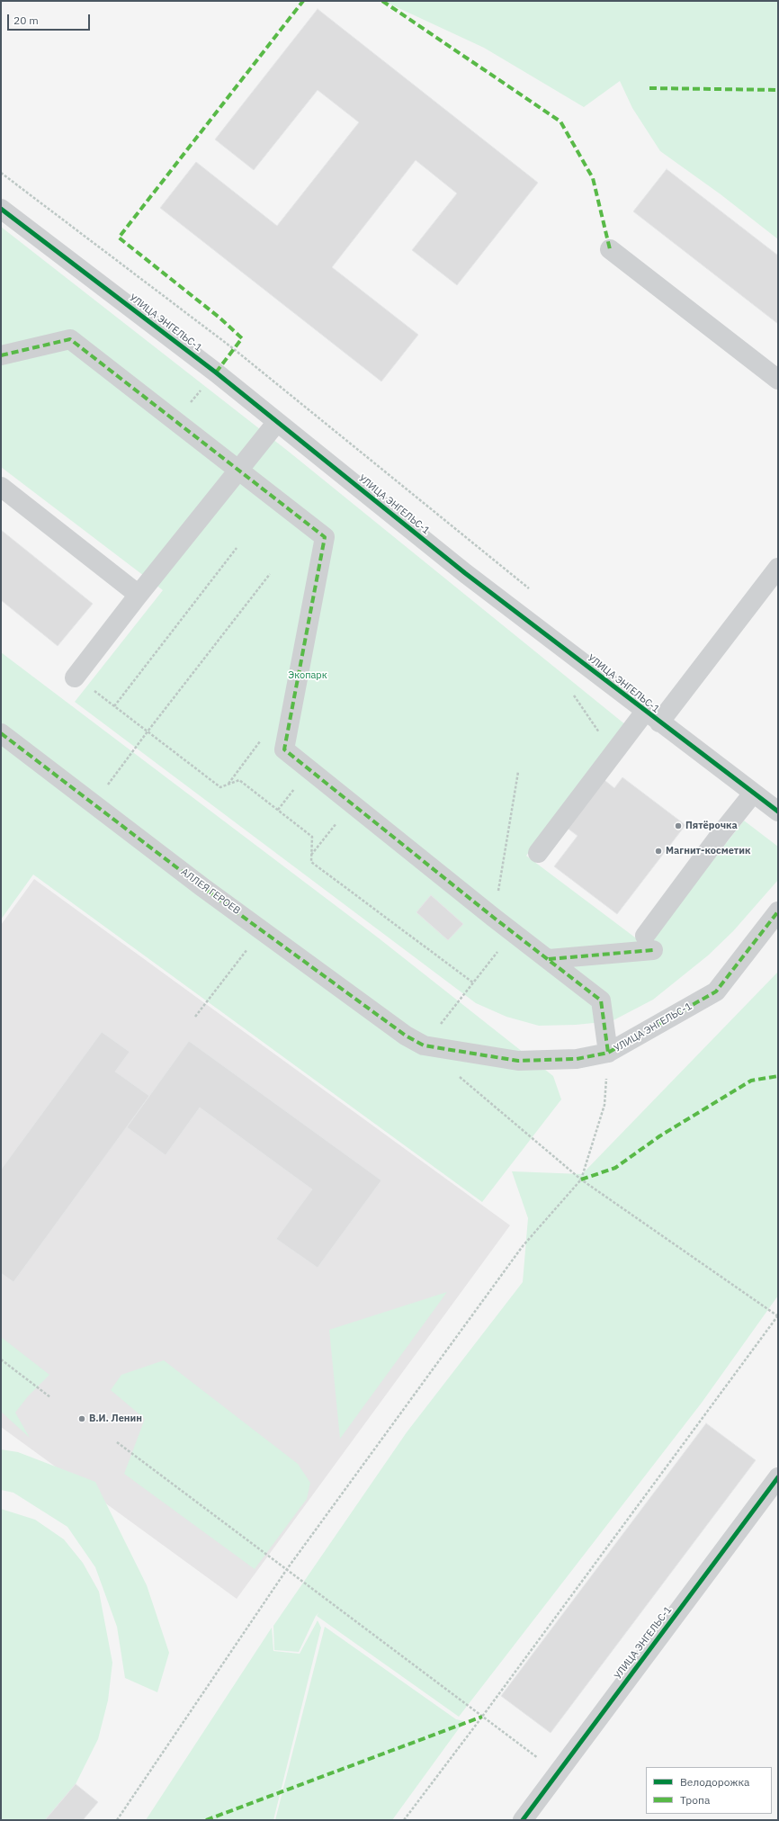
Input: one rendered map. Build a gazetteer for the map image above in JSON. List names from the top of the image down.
{
  "streets": {
    "street": ["УЛИЦА ЭНГЕЛЬС-1", "АЛЛЕЯ ГЕРОЕВ"]
  },
  "crossings": [
    ["УЛИЦА ЭНГЕЛЬС-1", "АЛЛЕЯ ГЕРОЕВ"]
  ],
  "parks": ["Экопарк"],
  "places": ["Пятёрочка", "Магнит-косметик", "В.И. Ленин"],
  "legend": ["Велодорожка", "Тропа"],
  "scale_bar": "20 m"
}
